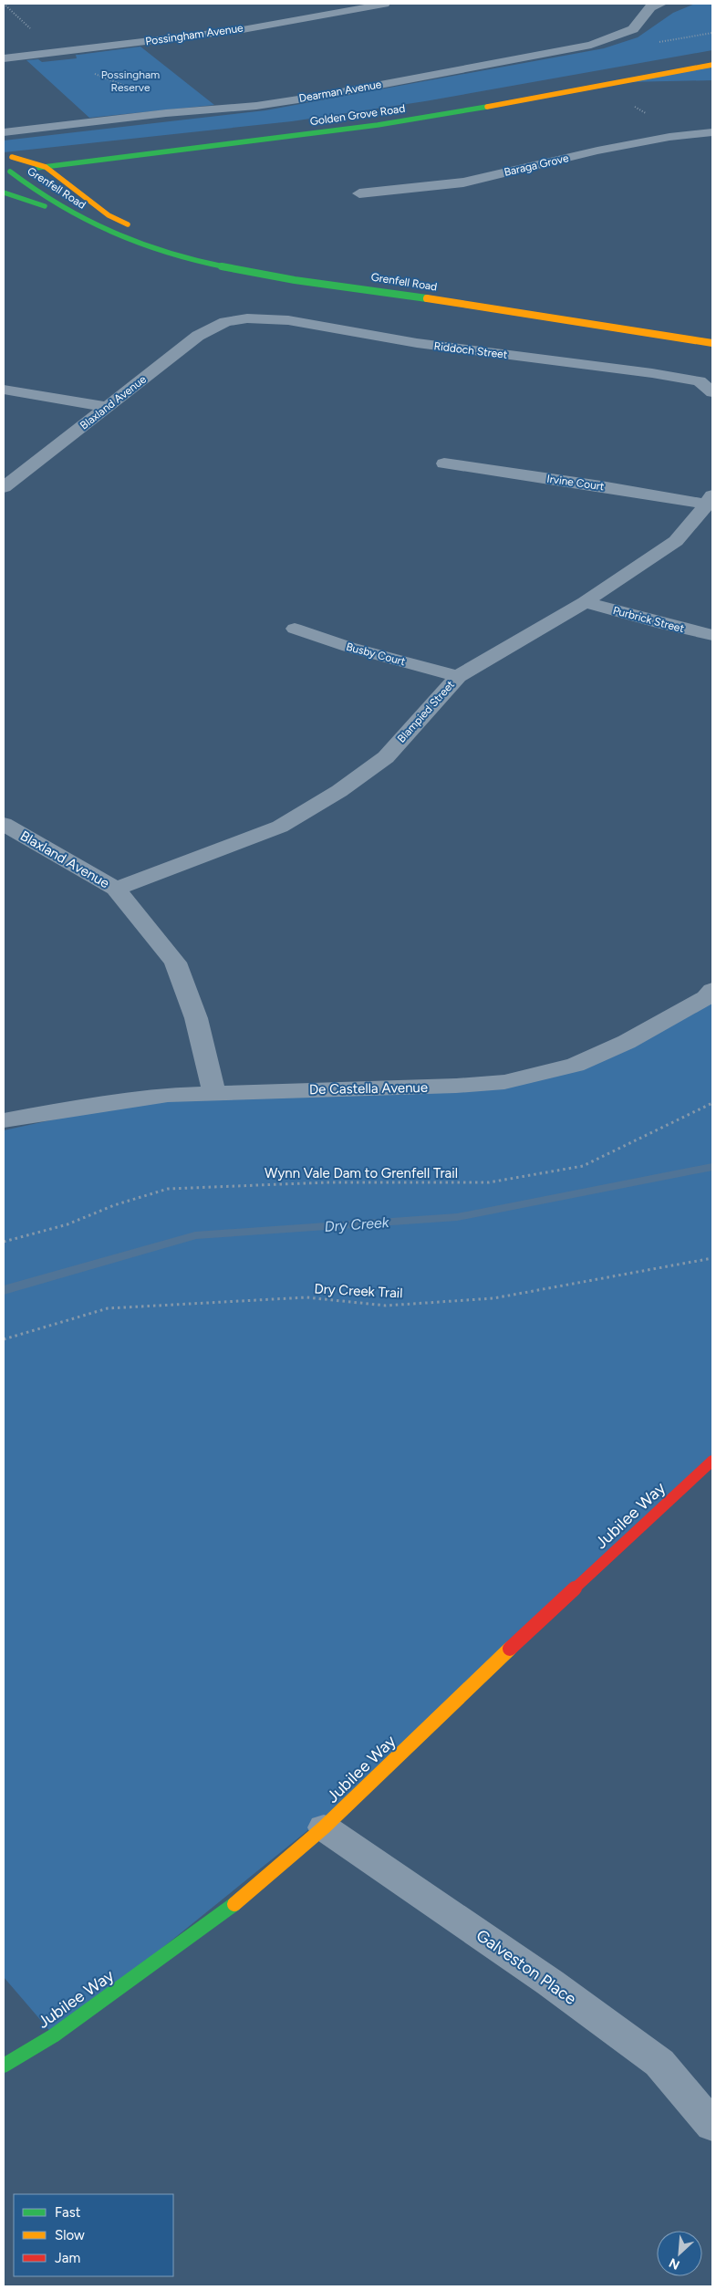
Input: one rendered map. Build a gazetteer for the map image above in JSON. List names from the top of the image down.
{
  "streets": {
    "main road": ["Golden Grove Road", "Grenfell Road", "Jubilee Way"],
    "street": [
      "Possingham Avenue",
      "Dearman Avenue",
      "Baraga Grove",
      "Riddoch Street",
      "Blaxland Avenue",
      "Irvine Court",
      "Purbrick Street",
      "Busby Court",
      "Blampied Street",
      "De Castella Avenue",
      "Galveston Place"
    ],
    "path": ["Wynn Vale Dam to Grenfell Trail", "Dry Creek Trail"]
  },
  "crossings": [
    ["Golden Grove Road", "Grenfell Road"],
    ["Riddoch Street", "Blaxland Avenue"],
    ["Blaxland Avenue", "Blampied Street"],
    ["Blaxland Avenue", "De Castella Avenue"],
    ["Irvine Court", "Blampied Street"],
    ["Purbrick Street", "Blampied Street"],
    ["Busby Court", "Blampied Street"],
    ["Jubilee Way", "Galveston Place"]
  ],
  "water": ["Dry Creek"],
  "parks": ["Possingham Reserve"],
  "legend": ["Fast", "Slow", "Jam"],
  "north": "bottom left"
}
